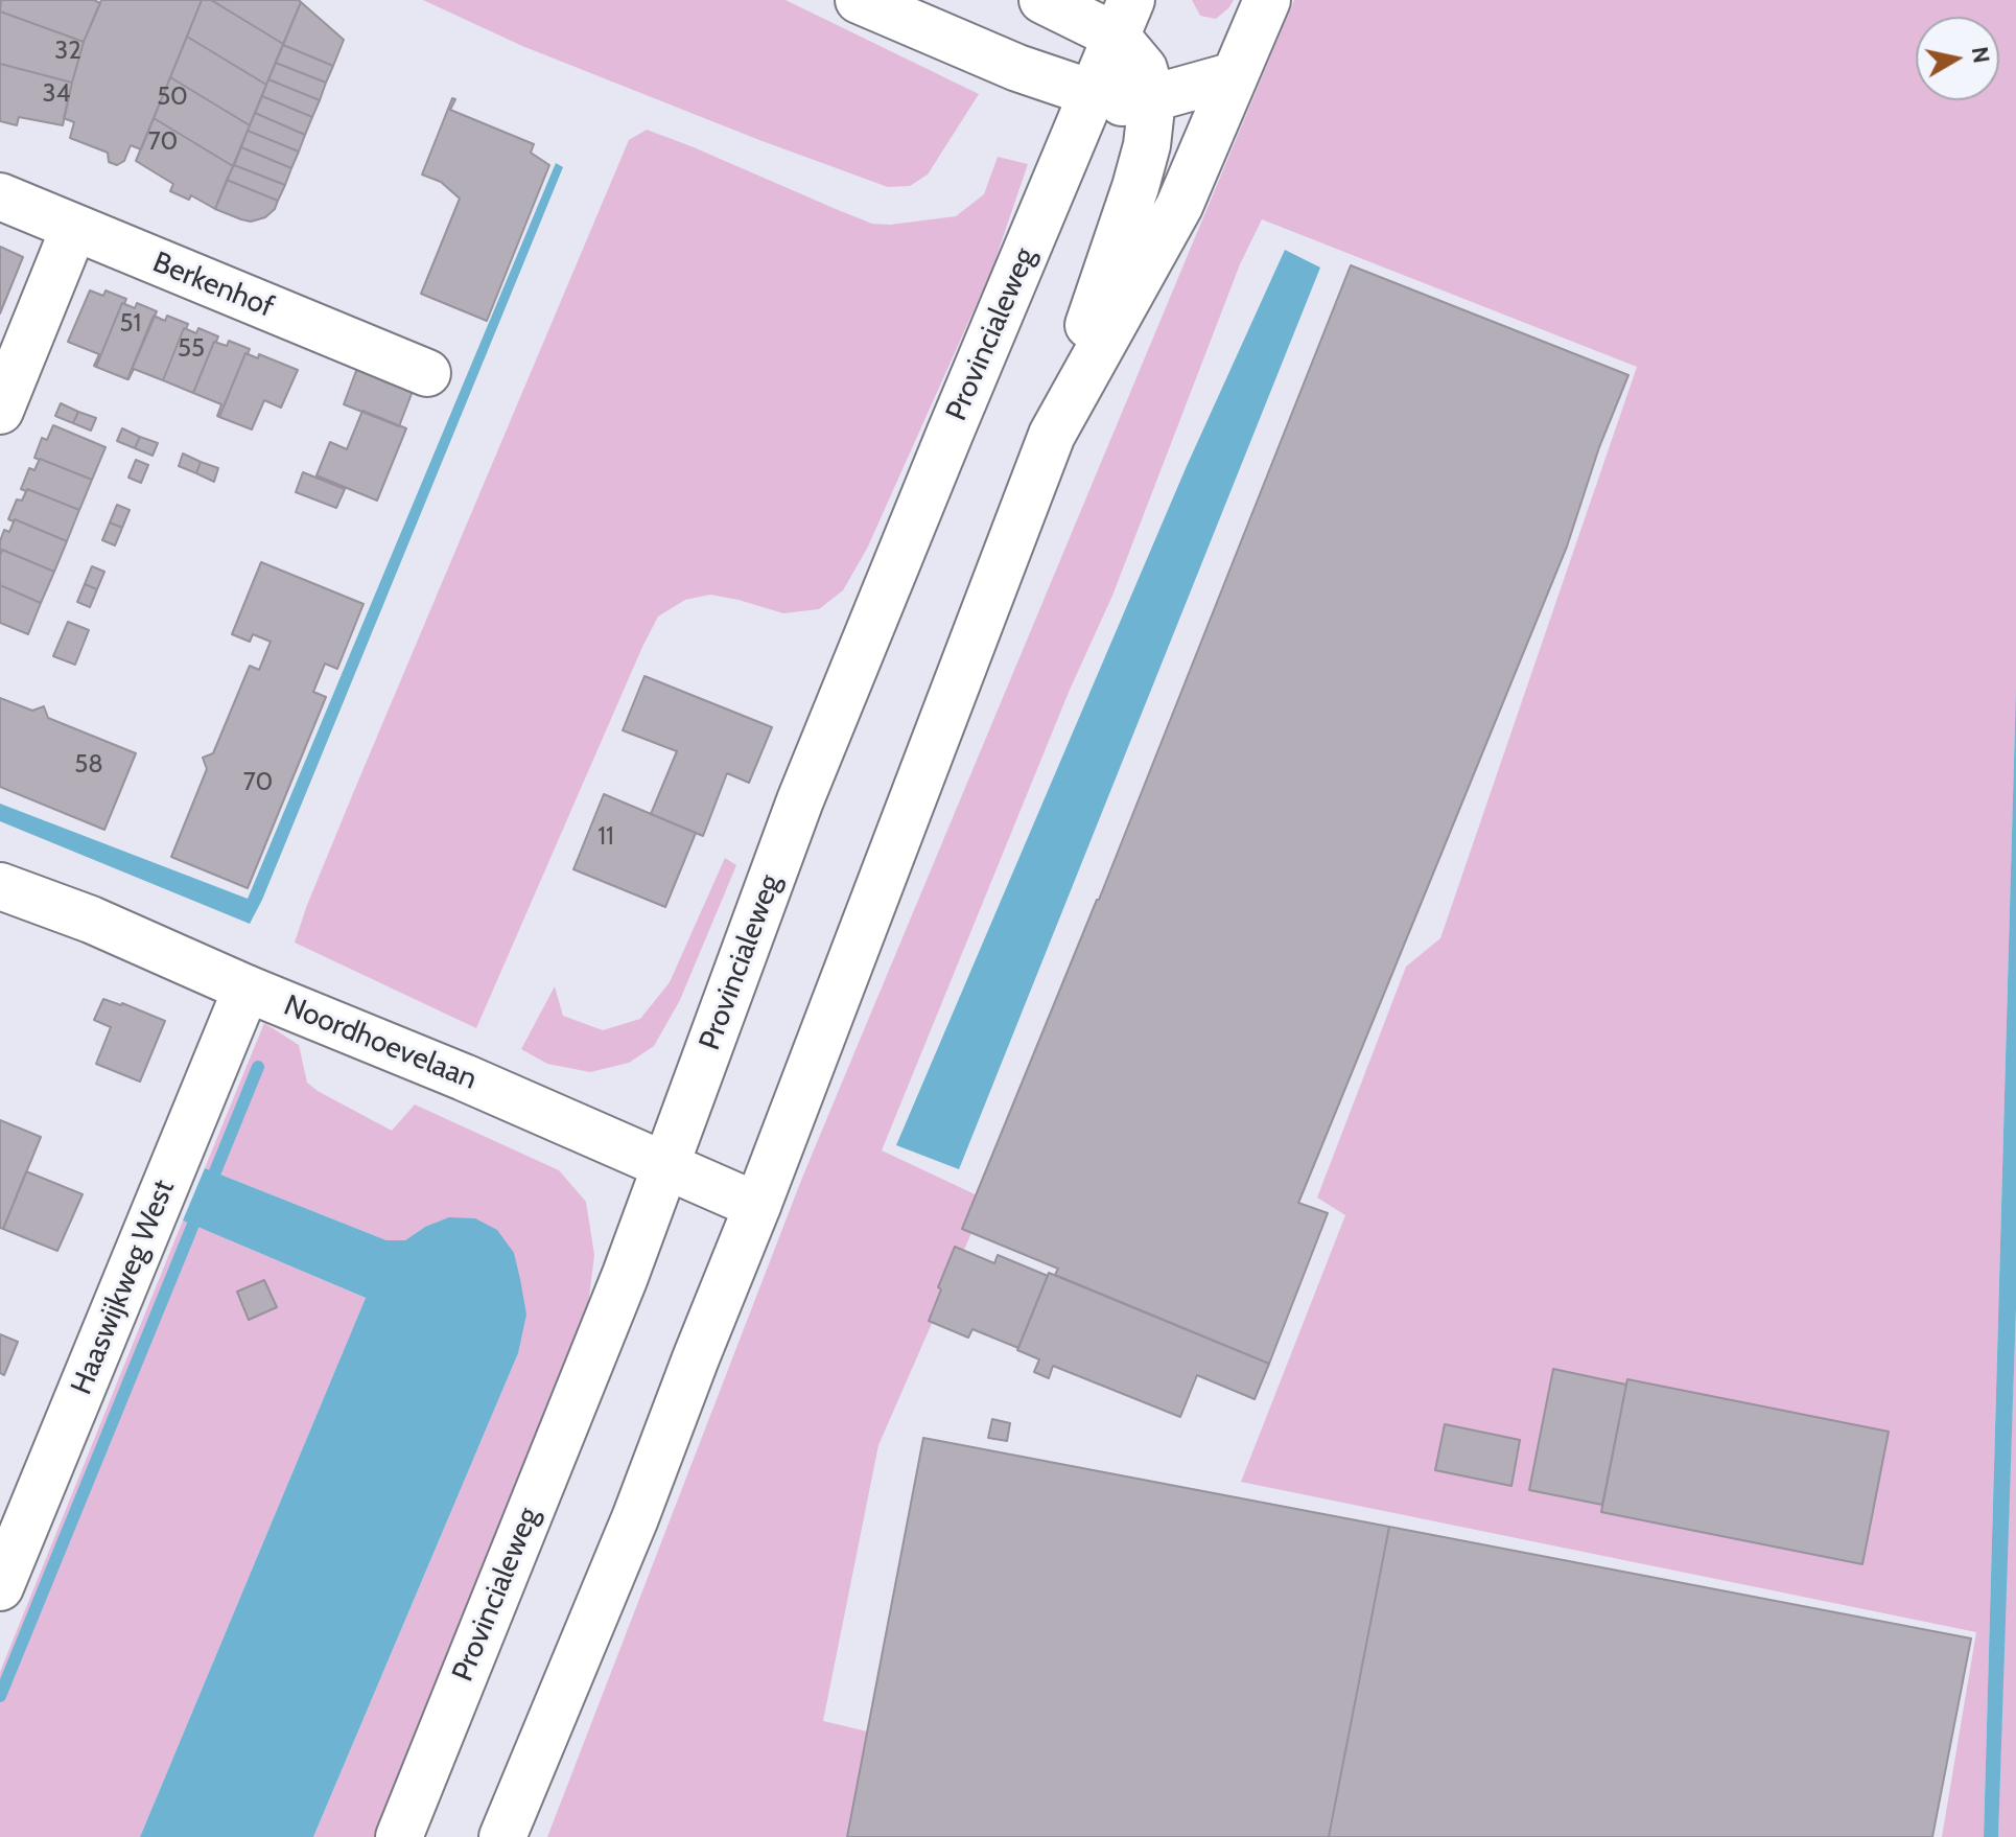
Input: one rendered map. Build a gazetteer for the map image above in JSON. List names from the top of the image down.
{
  "streets": {
    "main road": [
      "Berkenhof",
      "Provincialeweg",
      "Noordhoevelaan",
      "Haaswijkweg West"
    ]
  },
  "crossings": [
    ["Provincialeweg", "Noordhoevelaan"],
    ["Noordhoevelaan", "Haaswijkweg West"]
  ],
  "house_numbers": [
    "32",
    "34",
    "50",
    "70",
    "51",
    "55",
    "58",
    "70",
    "11"
  ],
  "north": "right"
}
